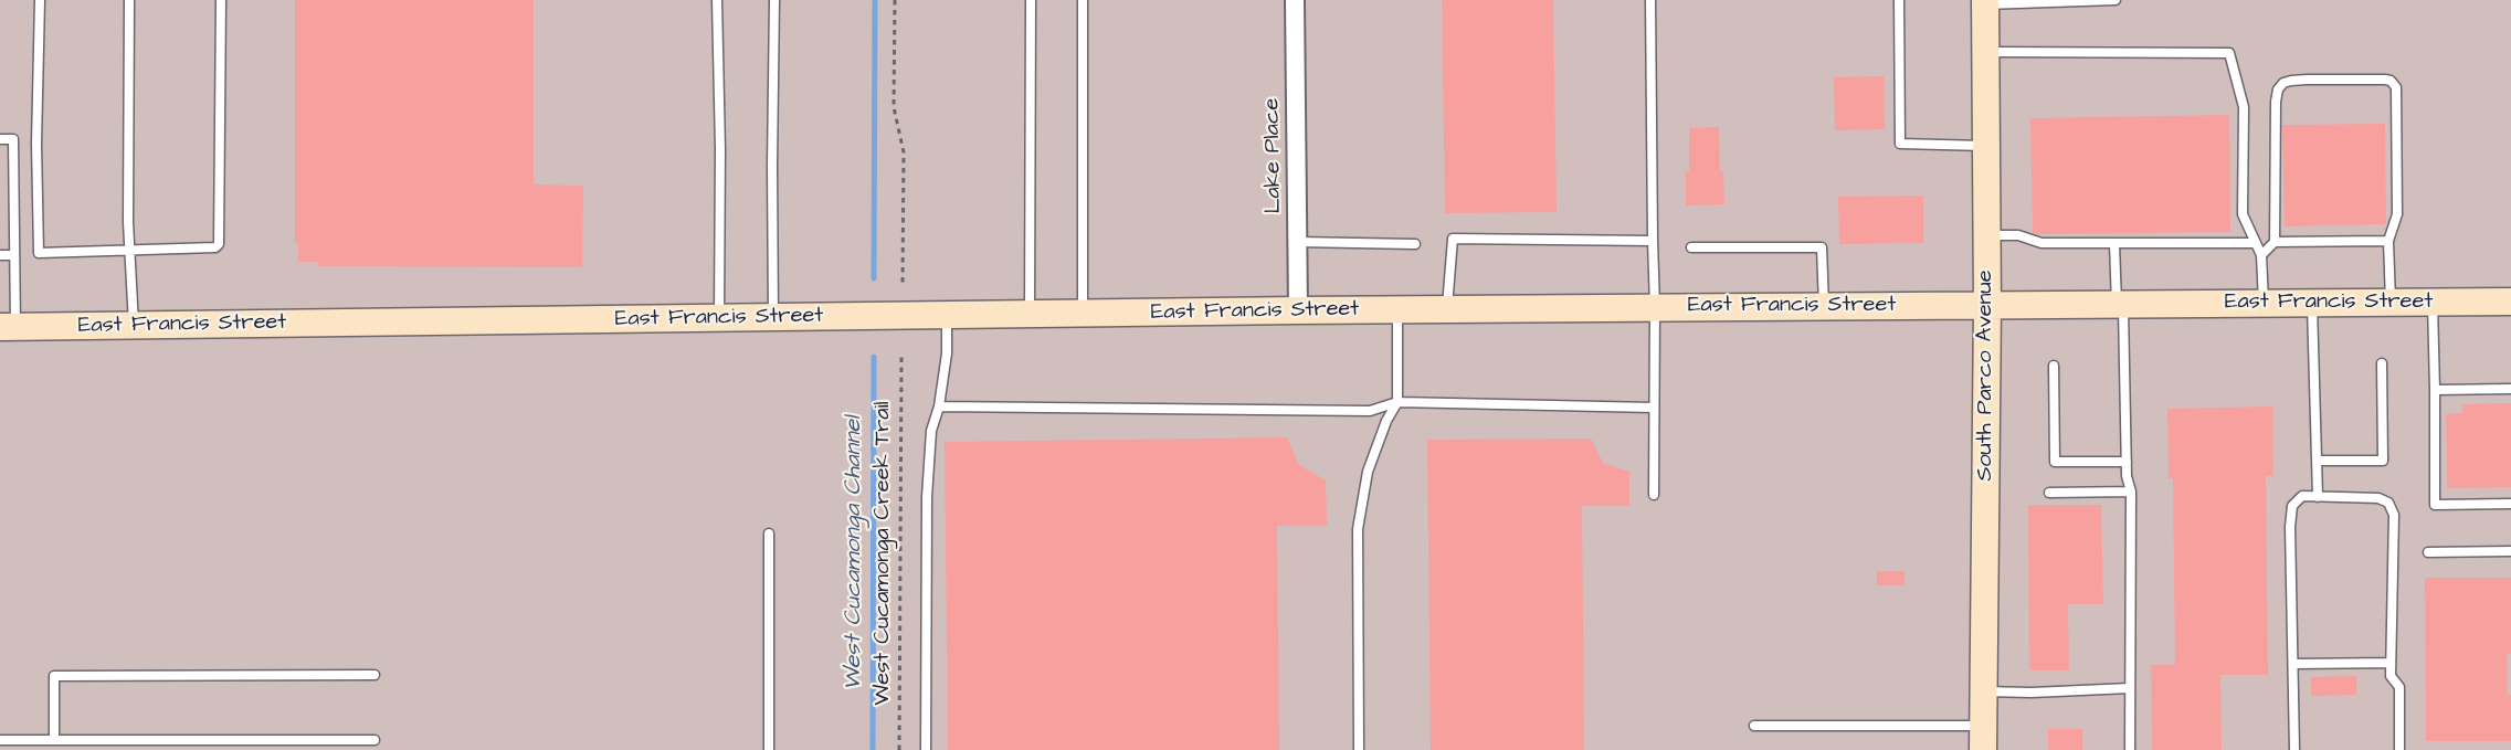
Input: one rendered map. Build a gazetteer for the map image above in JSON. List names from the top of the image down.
{
  "streets": {
    "street": ["Lake Place", "East Francis Street", "South Parco Avenue"],
    "path": ["West Cucamonga Creek Trail"]
  },
  "crossings": [
    ["Lake Place", "East Francis Street"],
    ["East Francis Street", "South Parco Avenue"]
  ],
  "water": ["West Cucamonga Channel"]
}
